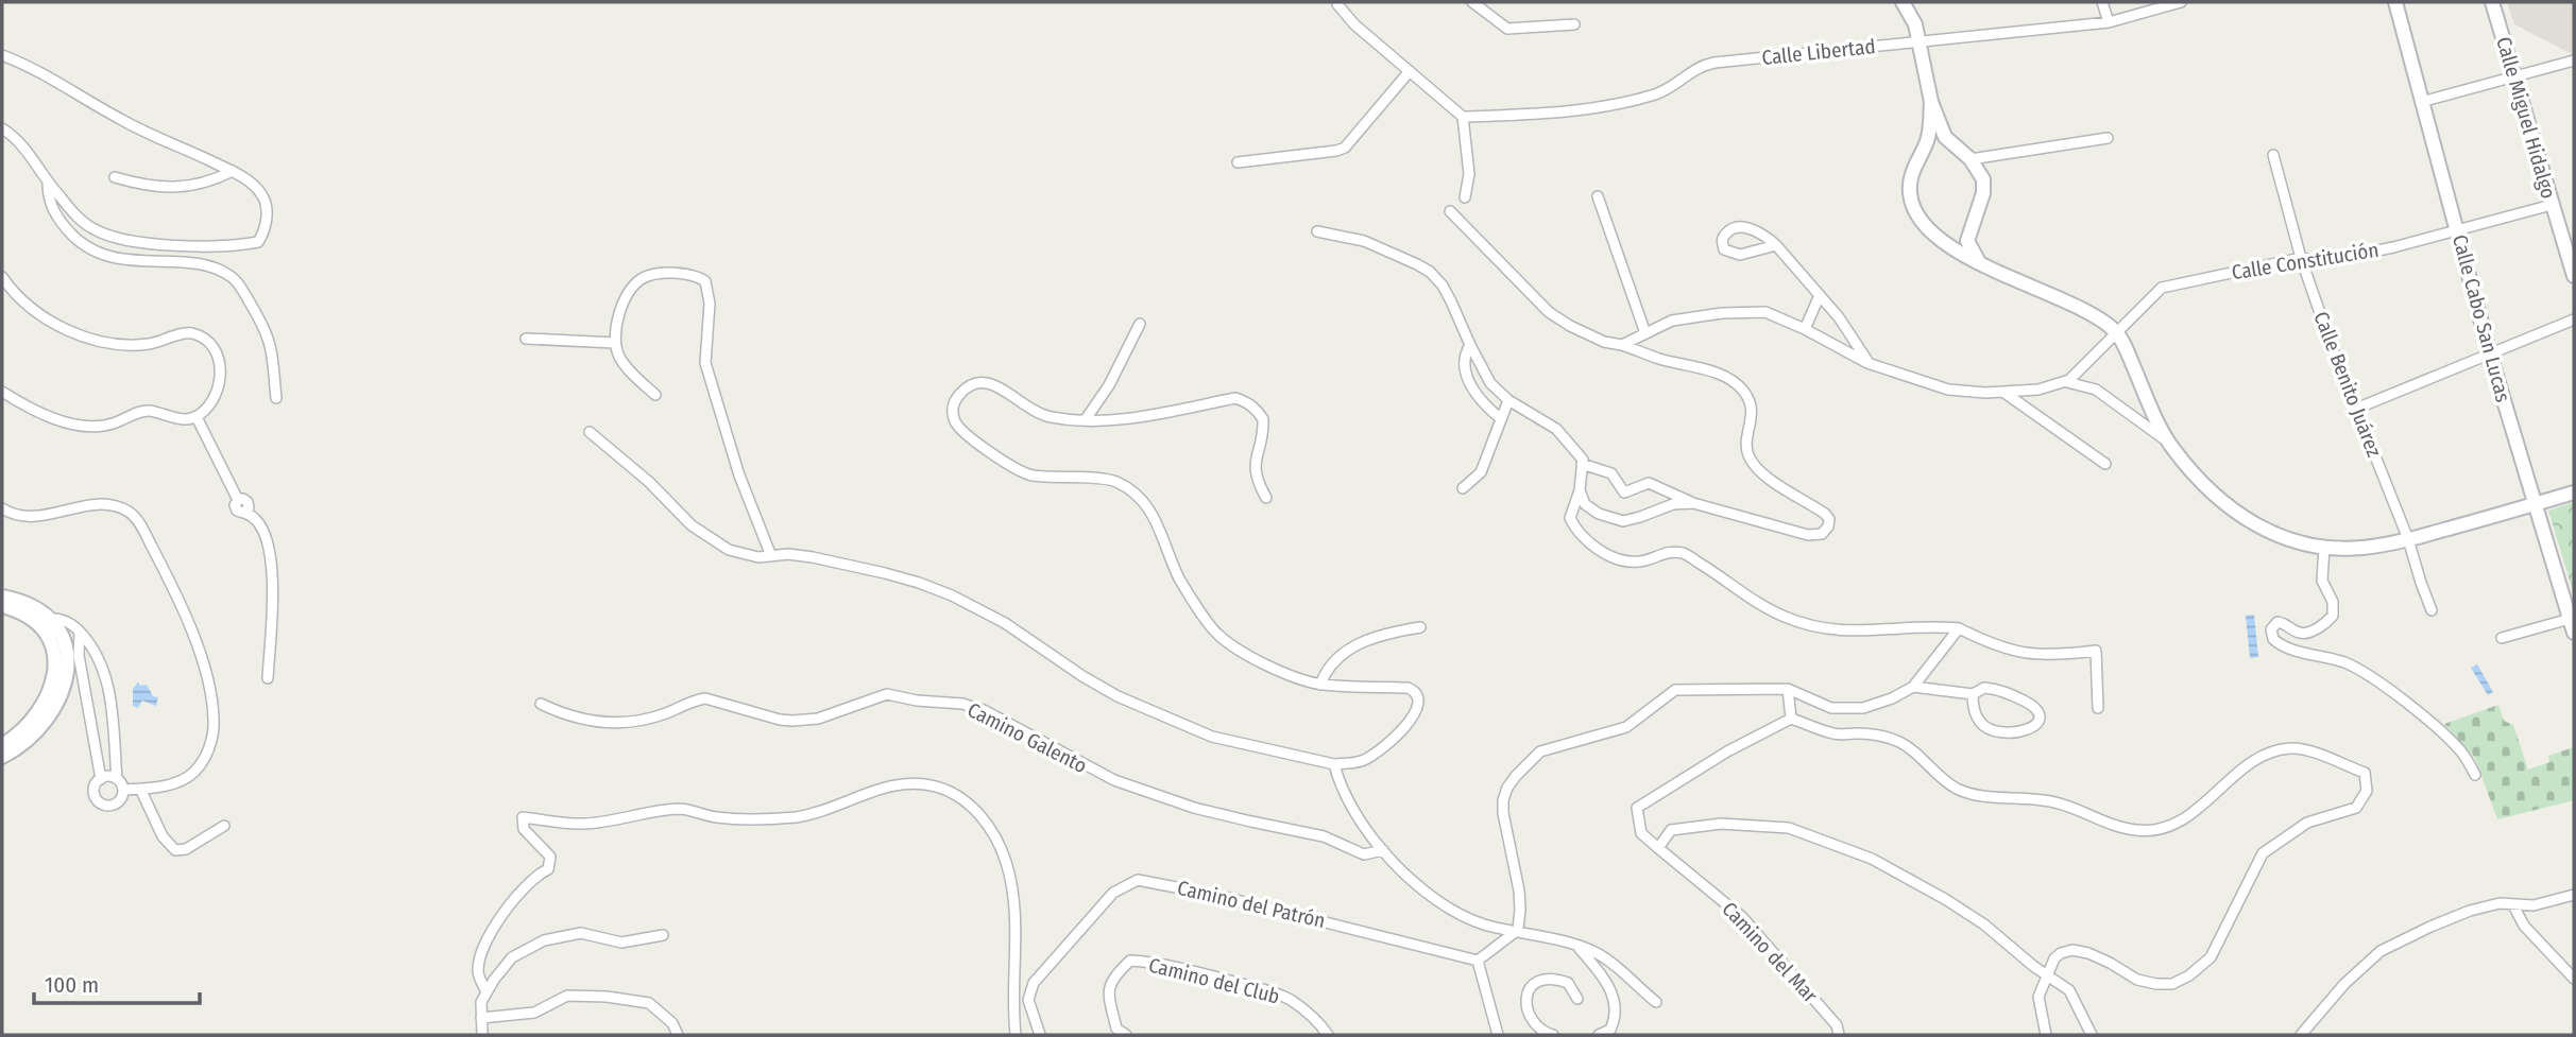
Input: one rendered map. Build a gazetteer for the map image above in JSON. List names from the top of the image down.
{
  "streets": {
    "street": [
      "Calle Libertad",
      "Calle Miguel Hidalgo",
      "Calle Constitución",
      "Calle Cabo San Lucas",
      "Calle Benito Juárez",
      "Camino Galento",
      "Camino del Patrón",
      "Camino del Mar",
      "Camino del Club"
    ]
  },
  "crossings": [
    ["Calle Miguel Hidalgo", "Calle Constitución"],
    ["Calle Constitución", "Calle Cabo San Lucas"],
    ["Calle Constitución", "Calle Benito Juárez"]
  ],
  "scale_bar": "100 m"
}
